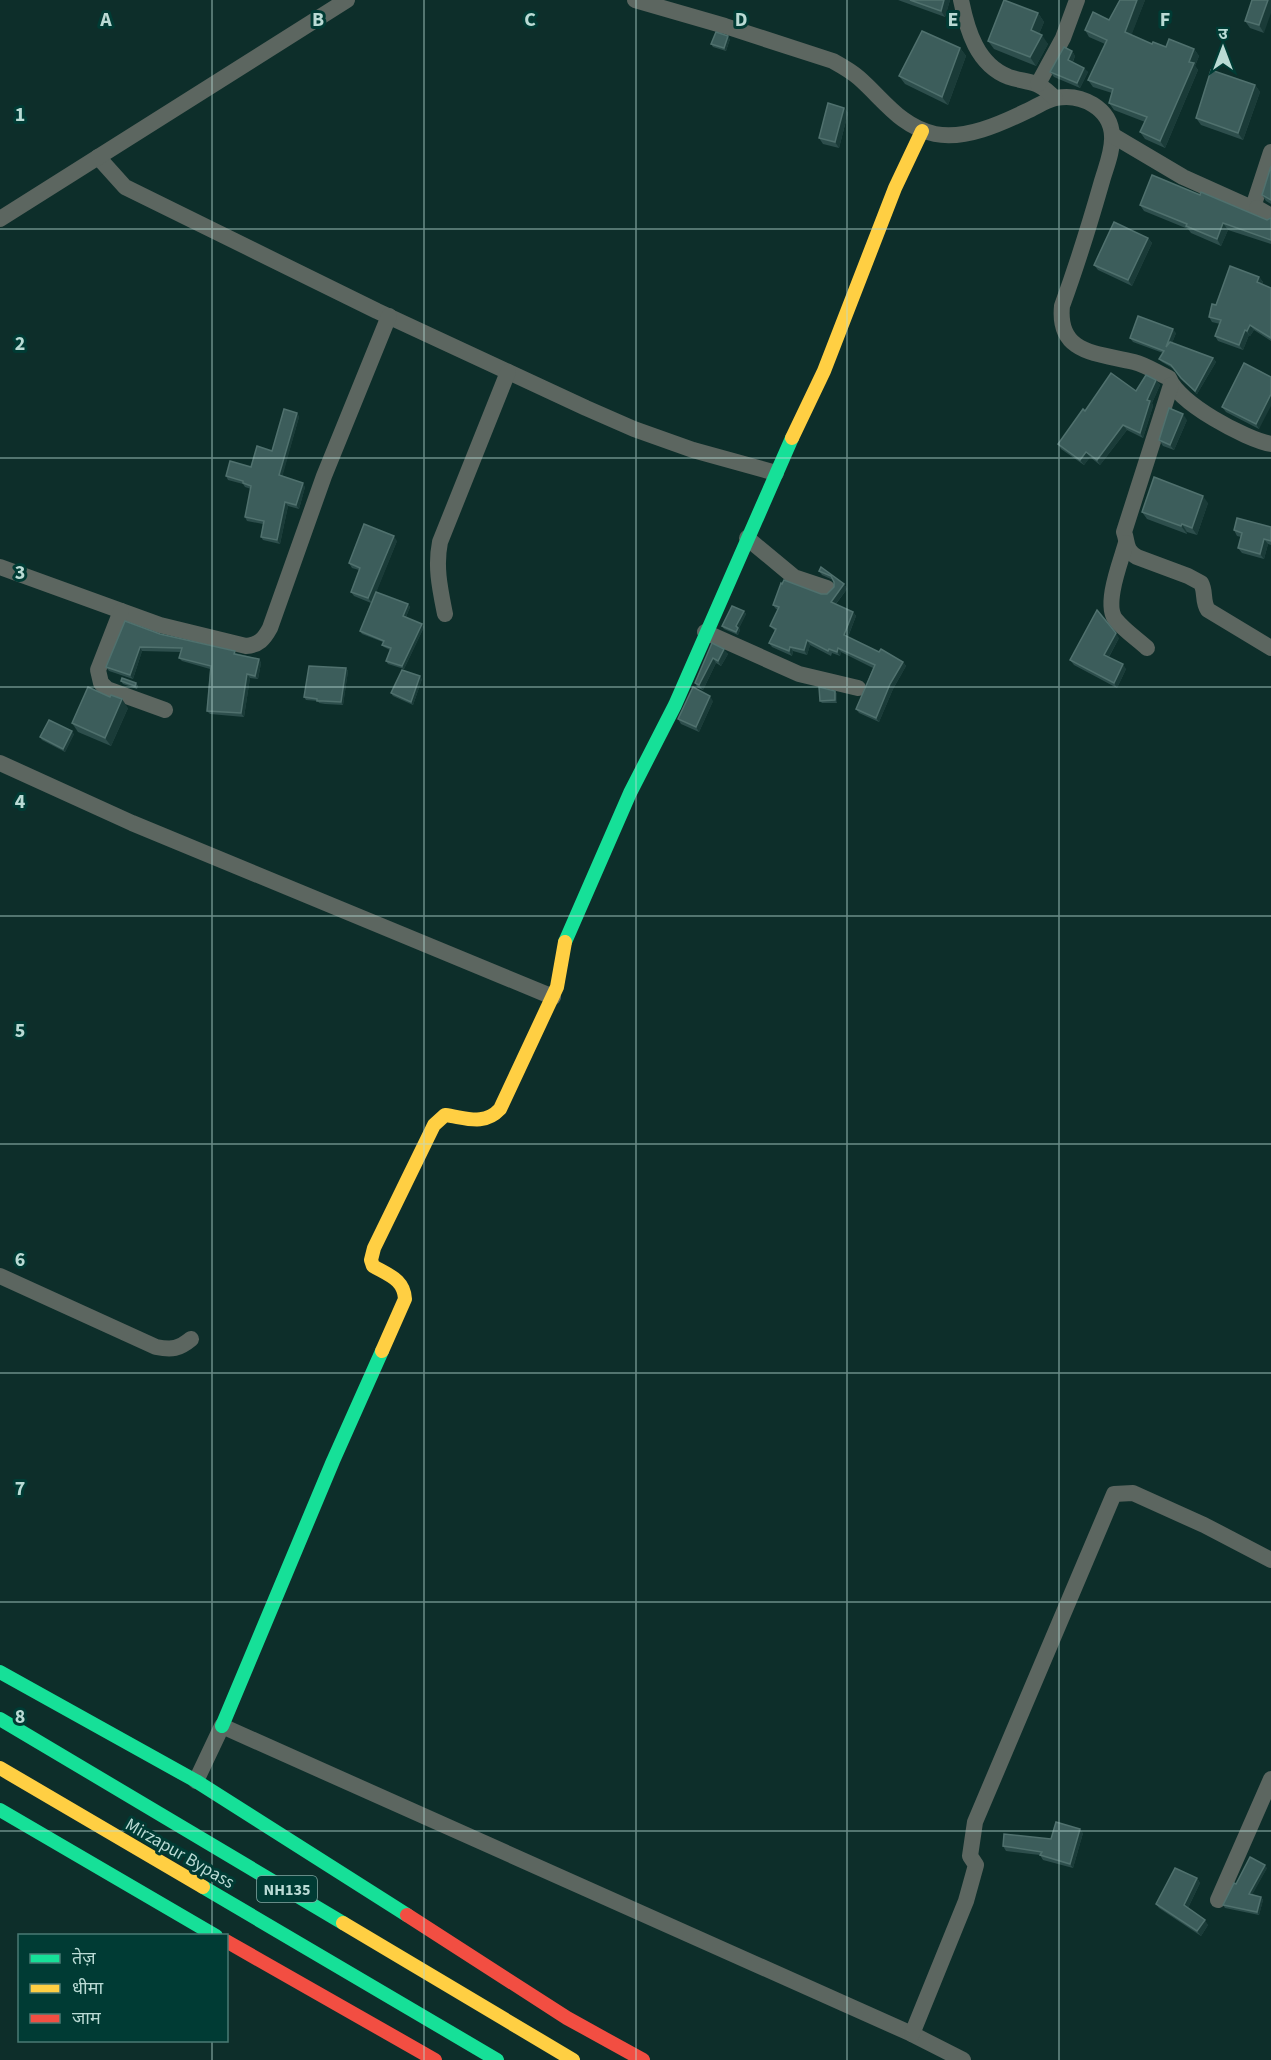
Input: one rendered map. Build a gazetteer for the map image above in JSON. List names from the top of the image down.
{
  "streets": {
    "main road": ["Mirzapur Bypass", "NH135"]
  },
  "legend": ["तेज़", "धीमा", "जाम"],
  "north": "top",
  "grid": {
    "columns": [
      "A",
      "B",
      "C",
      "D",
      "E",
      "F"
    ],
    "rows": [
      "1",
      "2",
      "3",
      "4",
      "5",
      "6",
      "7",
      "8"
    ]
  }
}
